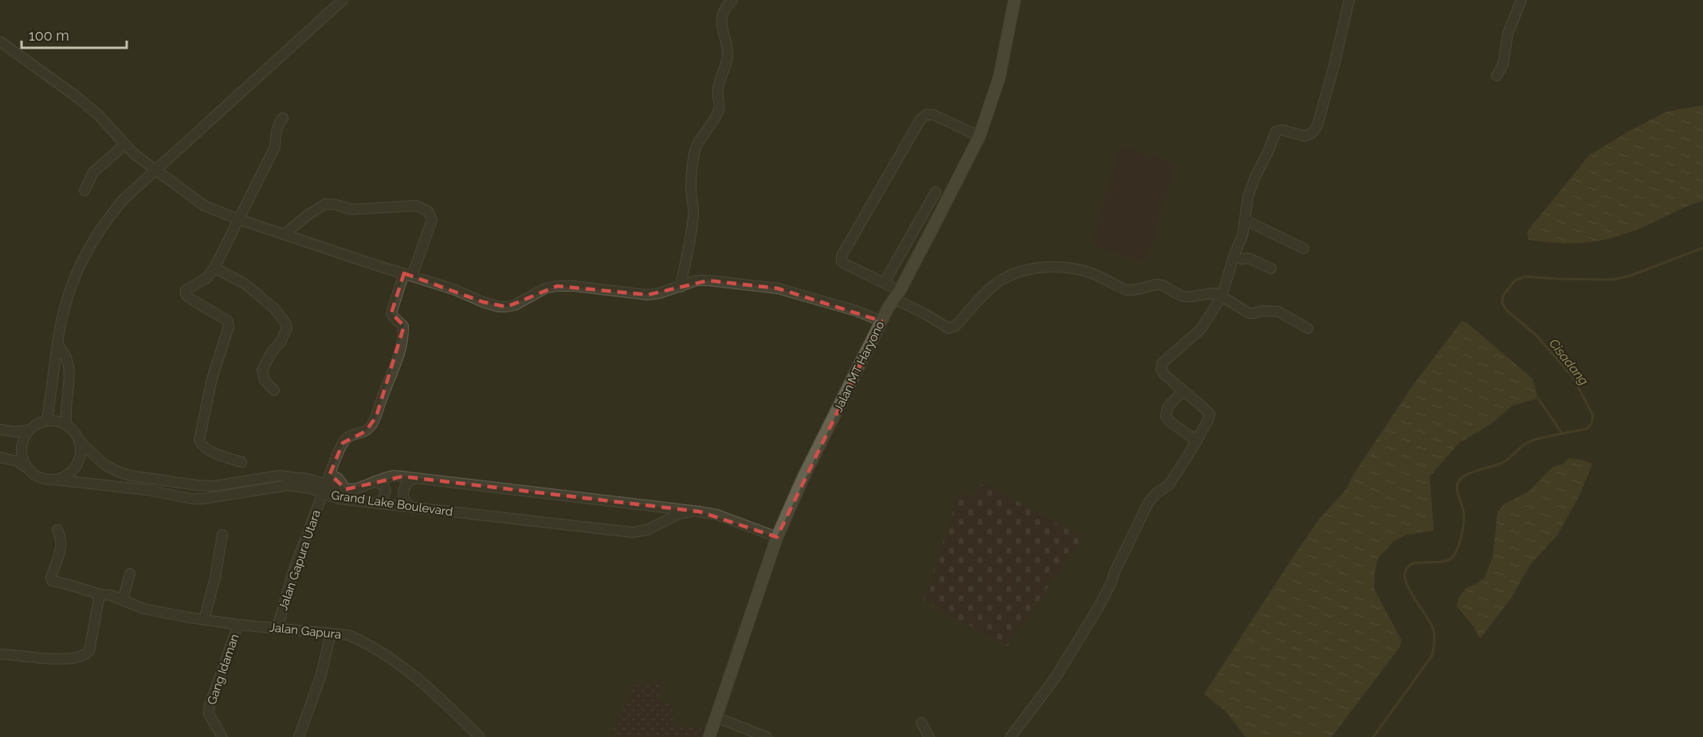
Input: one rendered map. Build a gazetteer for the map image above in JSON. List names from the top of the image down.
{
  "streets": {
    "main road": ["Jalan MT Haryono"],
    "street": [
      "Grand Lake Boulevard",
      "Jalan Gapura Utara",
      "Jalan Gapura",
      "Gang Idaman"
    ]
  },
  "crossings": [
    ["Jalan MT Haryono", "Grand Lake Boulevard"],
    ["Grand Lake Boulevard", "Jalan Gapura Utara"],
    ["Jalan Gapura Utara", "Jalan Gapura"],
    ["Jalan Gapura", "Gang Idaman"]
  ],
  "water": ["Cisadang"],
  "scale_bar": "100 m"
}
